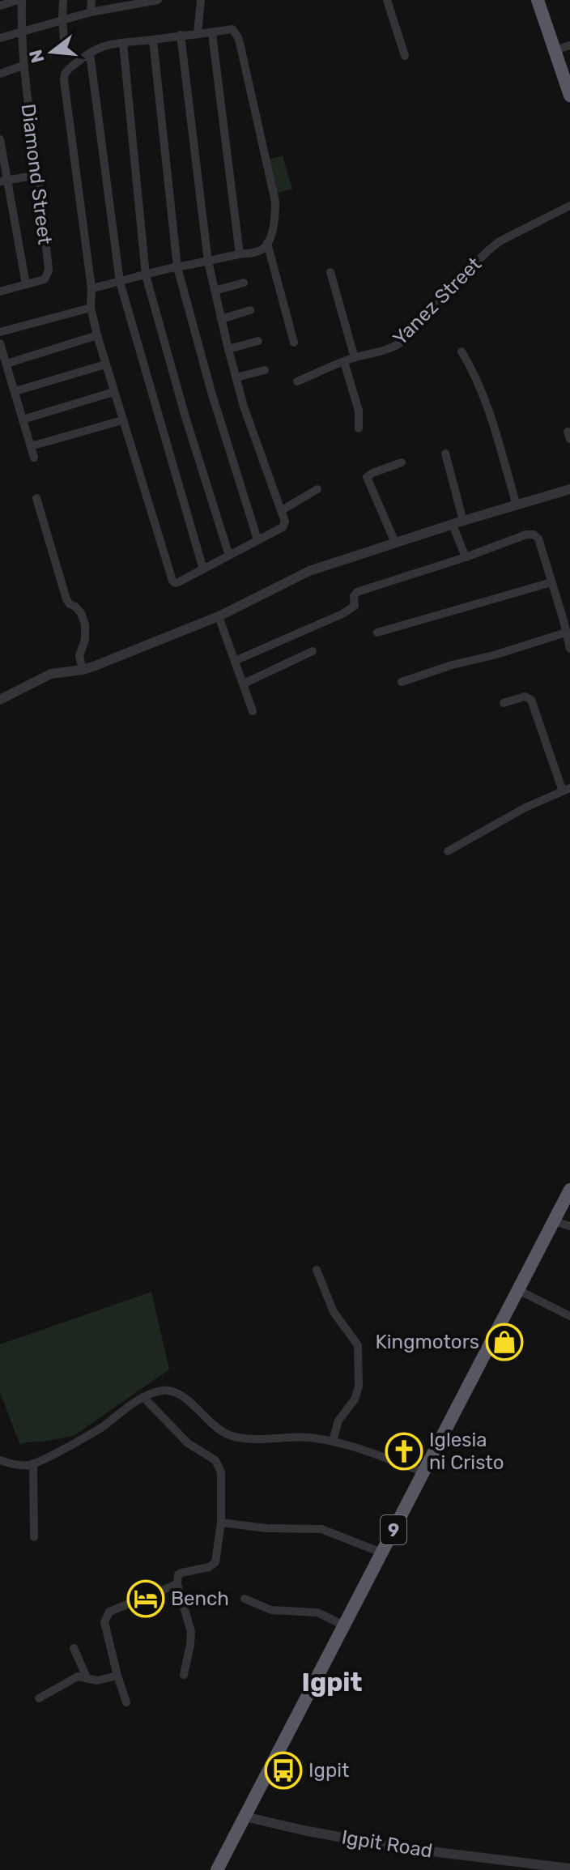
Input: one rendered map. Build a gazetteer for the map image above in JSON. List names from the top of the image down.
{
  "streets": {
    "highway": ["9"],
    "street": ["Diamond Street", "Yanez Street", "Igpit Road"]
  },
  "crossings": [
    ["9", "Igpit Road"]
  ],
  "districts": ["Igpit"],
  "places": {
    "shop": ["Kingmotors"],
    "church": ["Iglesia ni Cristo"],
    "hotel": ["Bench"],
    "bus stop": ["Igpit"]
  },
  "north": "left"
}
